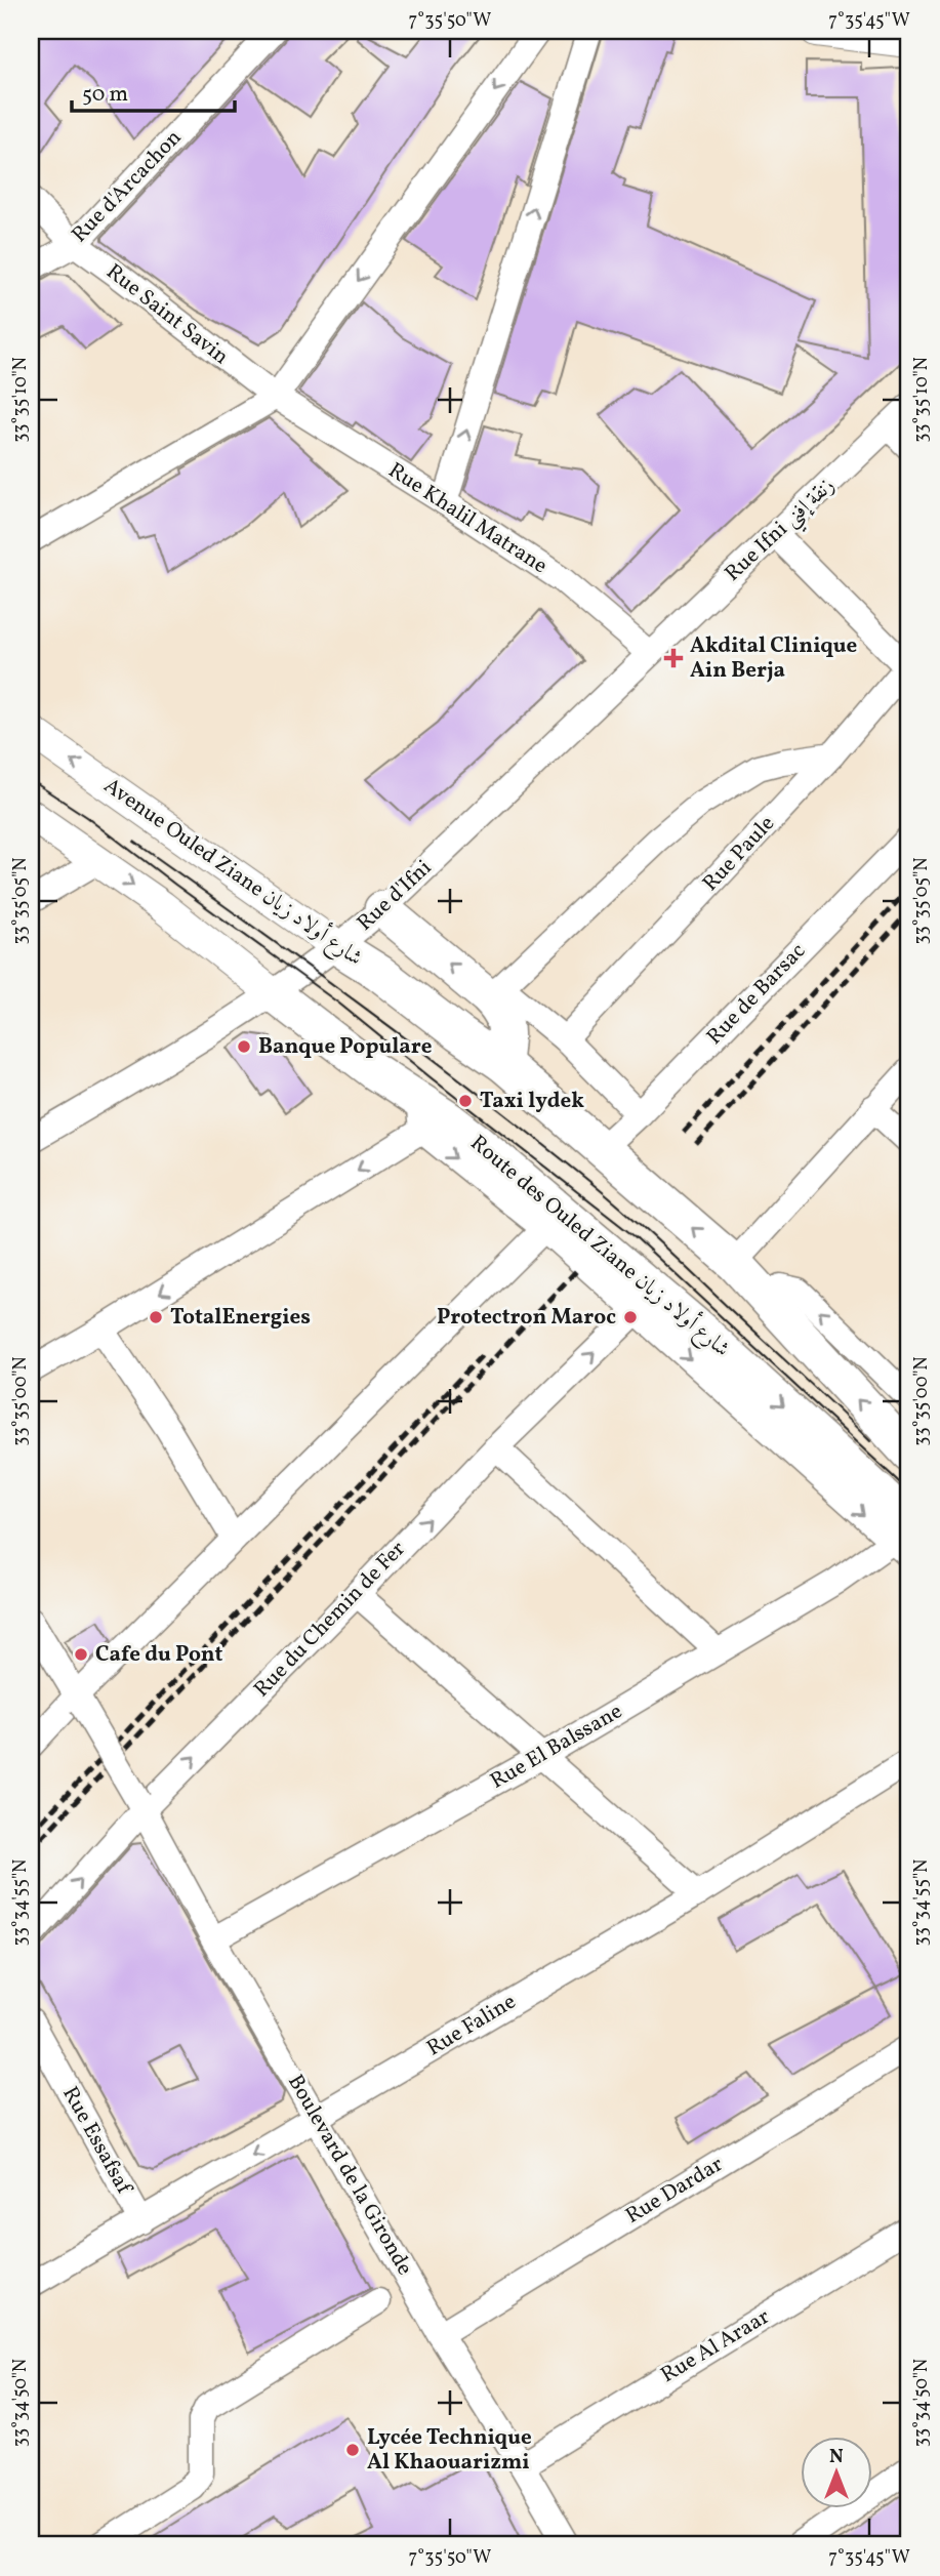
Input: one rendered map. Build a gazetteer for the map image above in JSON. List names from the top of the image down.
{
  "streets": {
    "highway": ["Avenue Ouled Ziane شارع أولاد زيان", "Route des Ouled Ziane شارع أولاد زيان"],
    "street": [
      "Rue d'Arcachon",
      "Rue Saint Savin",
      "Rue Khalil Matrane",
      "Rue Ifni زنقة إفني",
      "Rue Paule",
      "Rue d'Ifni",
      "Rue de Barsac",
      "Rue du Chemin de Fer",
      "Rue El Balssane",
      "Rue Faline",
      "Rue Essafsaf",
      "Boulevard de la Gironde",
      "Rue Dardar",
      "Rue Al Araar"
    ]
  },
  "crossings": [
    ["Rue d'Arcachon", "Rue Saint Savin"],
    ["Rue Saint Savin", "Rue Khalil Matrane"],
    ["Rue Khalil Matrane", "Rue Ifni زنقة إفني"],
    ["Rue Khalil Matrane", "Rue d'Ifni"],
    ["Rue Ifni زنقة إفني", "Rue d'Ifni"],
    ["Avenue Ouled Ziane شارع أولاد زيان", "Rue d'Ifni"],
    ["Rue d'Ifni", "Route des Ouled Ziane شارع أولاد زيان"],
    ["Route des Ouled Ziane شارع أولاد زيان", "Rue El Balssane"],
    ["Rue du Chemin de Fer", "Boulevard de la Gironde"],
    ["Rue El Balssane", "Boulevard de la Gironde"],
    ["Rue Faline", "Rue Essafsaf"],
    ["Rue Faline", "Boulevard de la Gironde"],
    ["Boulevard de la Gironde", "Rue Dardar"],
    ["Boulevard de la Gironde", "Rue Al Araar"]
  ],
  "places": {
    "health": ["Akdital Clinique Ain Berja"],
    "other": [
      "Banque Populare",
      "Taxi lydek",
      "TotalEnergies",
      "Protectron Maroc",
      "Cafe du Pont",
      "Lycée Technique Al Khaouarizmi"
    ]
  },
  "scale_bar": "50 m",
  "north": "top",
  "coordinates": [
    "7°35'50\"W",
    "7°35'45\"W",
    "33°35'10\"N",
    "33°35'05\"N",
    "33°35'00\"N",
    "33°34'55\"N",
    "33°34'50\"N"
  ]
}
